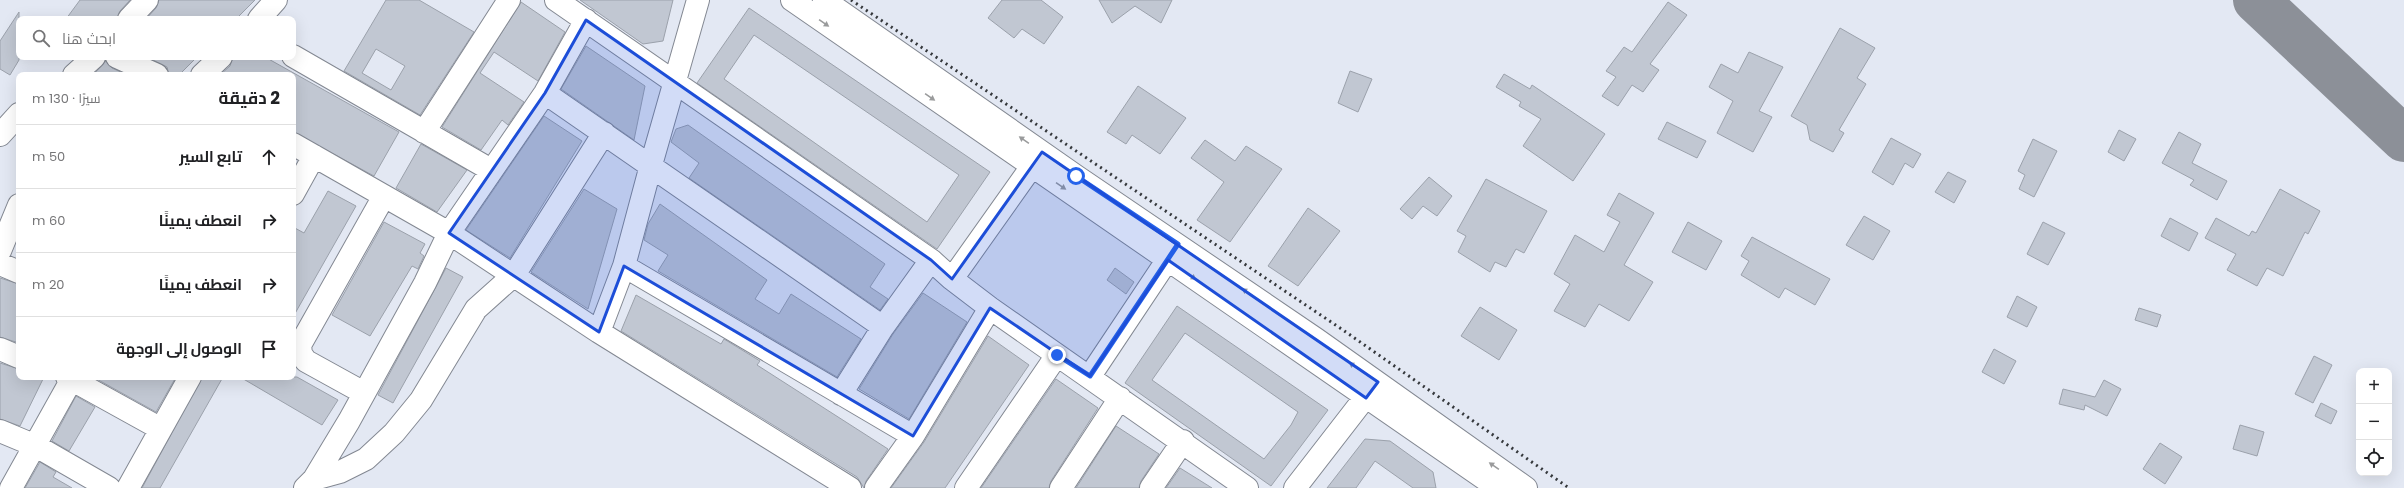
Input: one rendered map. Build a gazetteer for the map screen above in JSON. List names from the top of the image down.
{
  "page": {
    "search": "ابحث هنا",
    "heading": ["2 دقيقة", "سيرًا · 130 m"],
    "list": [
      ["تابع السير", "50 m"],
      ["انعطف يمينًا", "60 m"],
      ["انعطف يمينًا", "20 m"],
      "الوصول إلى الوجهة"
    ],
    "map_buttons": ["+", "−"]
  }
}
